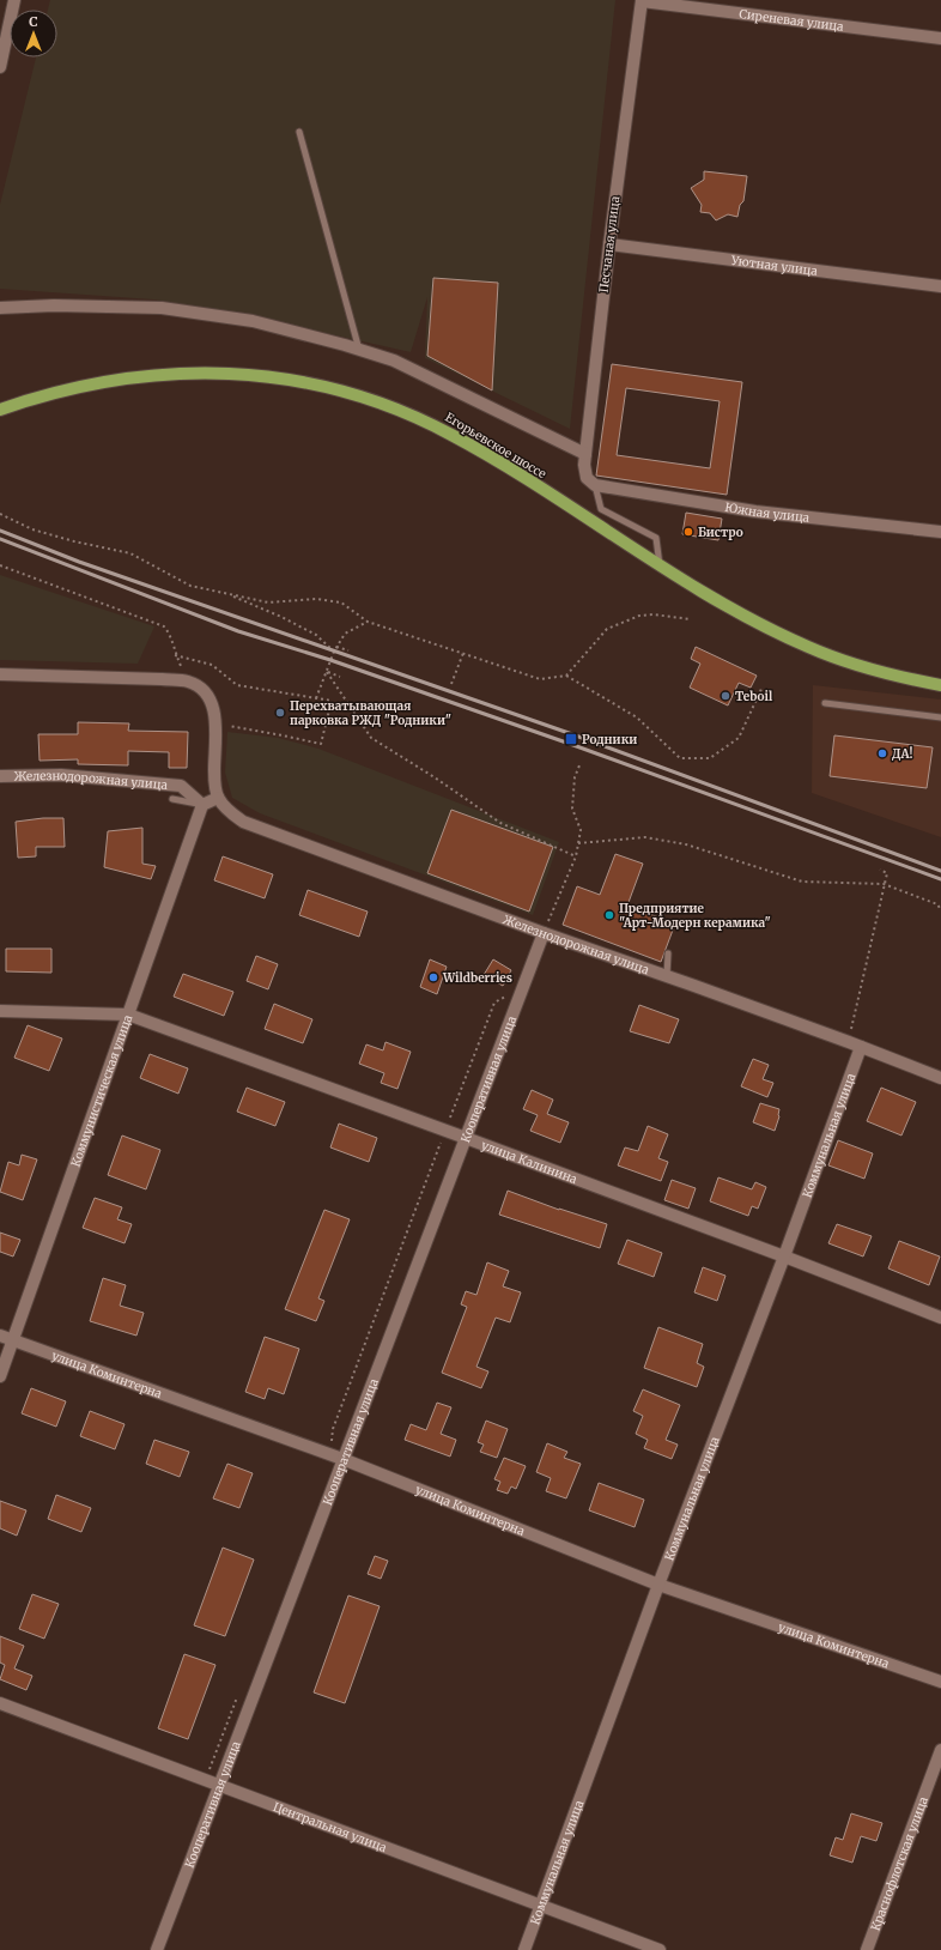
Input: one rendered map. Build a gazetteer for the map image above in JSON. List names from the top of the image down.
{
  "streets": {
    "main road": ["Егорьевское шоссе"],
    "street": [
      "Сиреневая улица",
      "Песчаная улица",
      "Уютная улица",
      "Южная улица",
      "Железнодорожная улица",
      "Кооперативная улица",
      "Коммунистическая улица",
      "Коммунальная улица",
      "улица Калинина",
      "улица Коминтерна",
      "Центральная улица",
      "Краснофлотская улица"
    ]
  },
  "crossings": [
    ["Сиреневая улица", "Песчаная улица"],
    ["Песчаная улица", "Уютная улица"],
    ["Песчаная улица", "Южная улица"],
    ["Железнодорожная улица", "Кооперативная улица"],
    ["Железнодорожная улица", "Коммунистическая улица"],
    ["Железнодорожная улица", "Коммунальная улица"],
    ["Кооперативная улица", "улица Калинина"],
    ["Кооперативная улица", "улица Коминтерна"],
    ["Кооперативная улица", "Центральная улица"],
    ["Коммунистическая улица", "улица Калинина"],
    ["Коммунистическая улица", "улица Коминтерна"],
    ["Коммунальная улица", "улица Калинина"],
    ["Коммунальная улица", "улица Коминтерна"],
    ["Коммунальная улица", "Центральная улица"]
  ],
  "places": {
    "other": [
      "Бистро",
      "Teboil",
      "Перехватывающая парковка РЖД \"Родники\"",
      "ДА!",
      "Предприятие \"Арт-Модерн керамика\"",
      "Wildberries"
    ],
    "transit": ["Родники"]
  },
  "north": "top"
}
